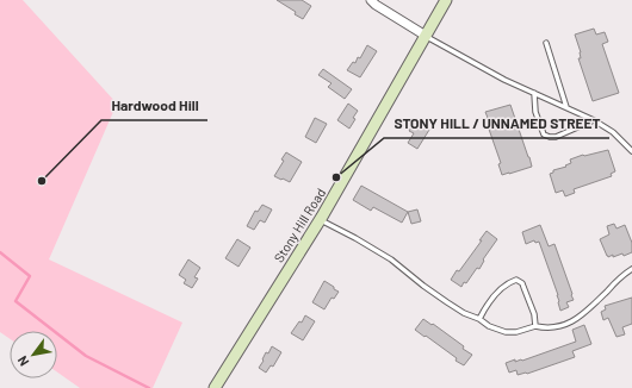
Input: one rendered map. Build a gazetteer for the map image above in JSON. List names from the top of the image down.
{
  "streets": {
    "main road": ["Stony Hill Road"]
  },
  "places": ["STONY HILL / UNNAMED STREET", "Hardwood Hill"],
  "north": "bottom left"
}
